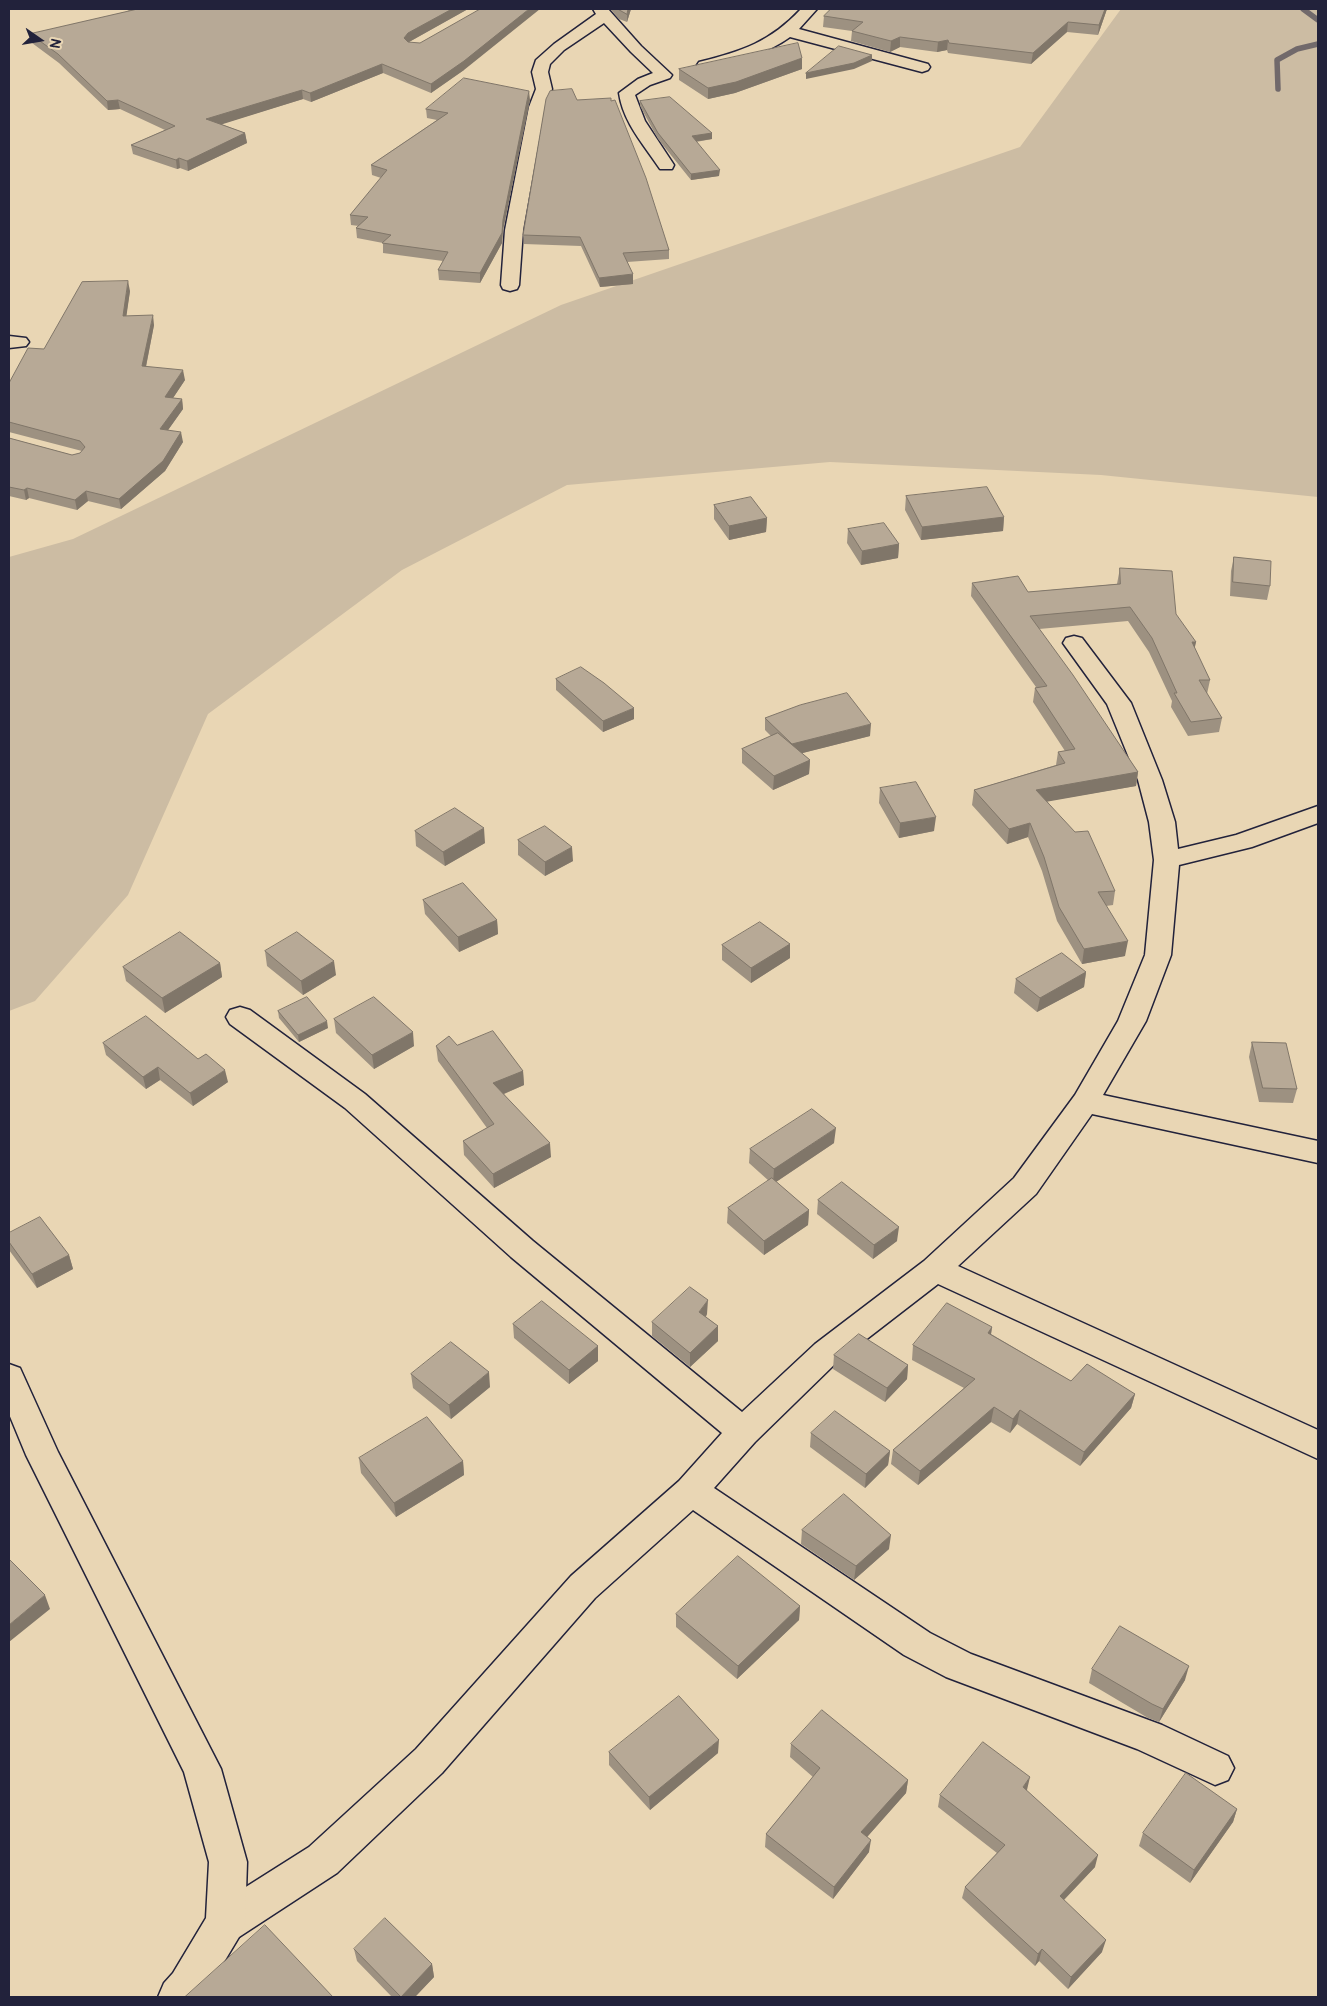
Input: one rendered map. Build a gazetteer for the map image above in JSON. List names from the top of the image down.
{
  "north": "right"
}
